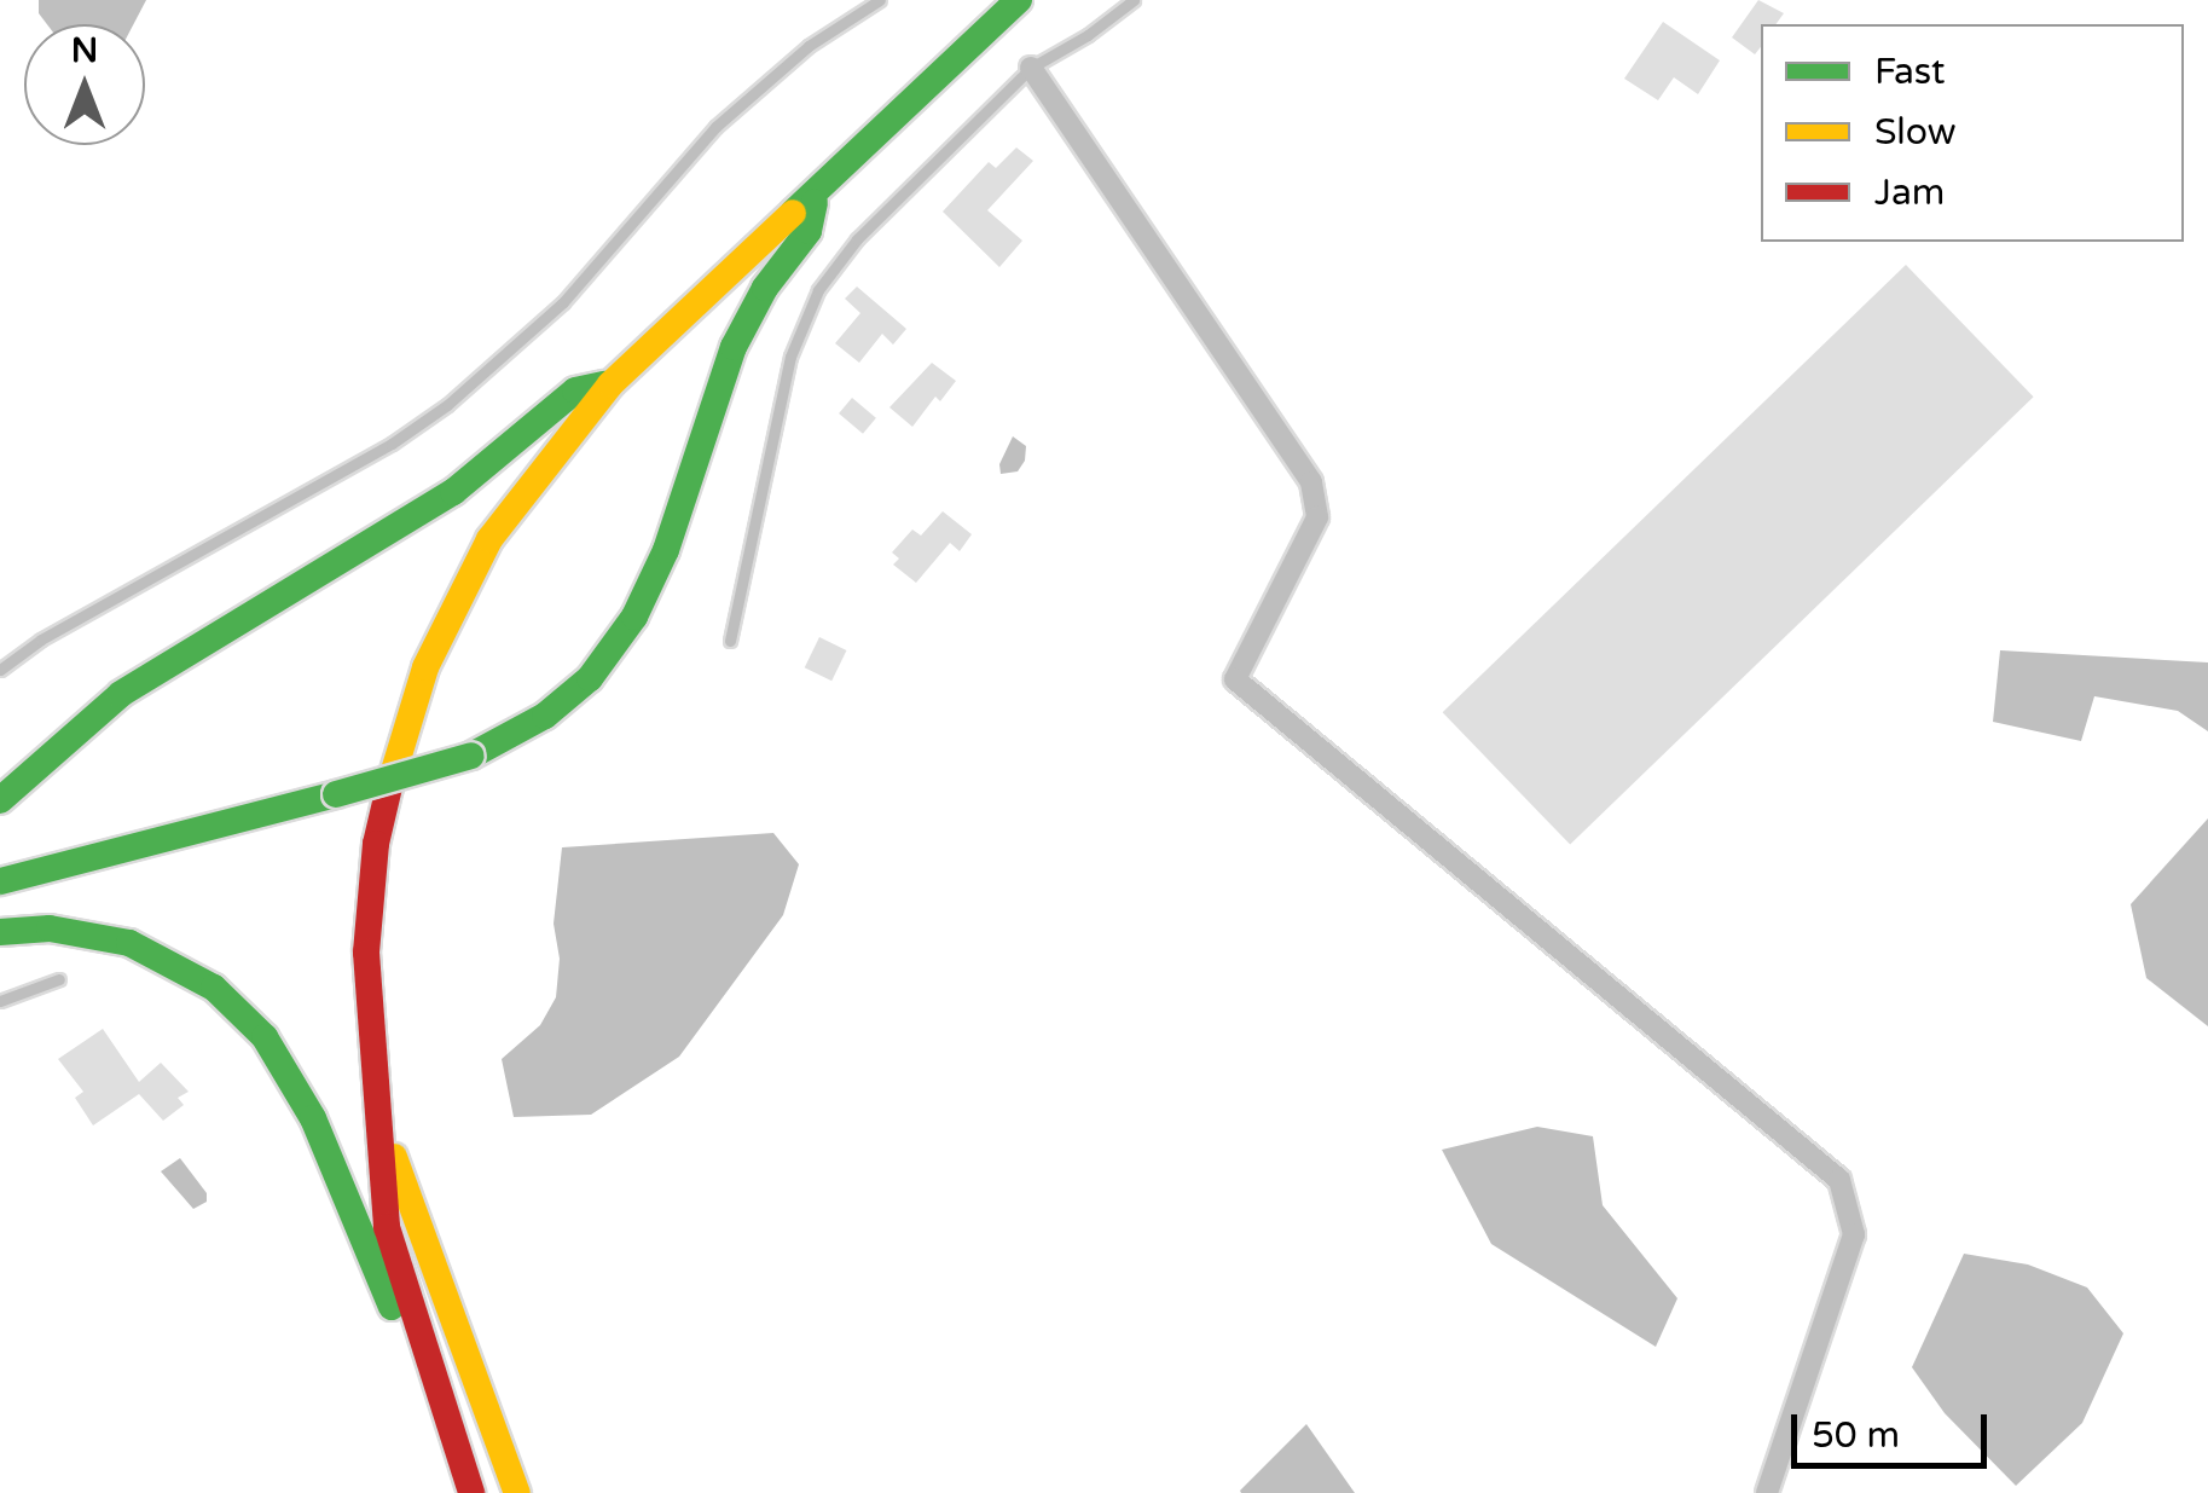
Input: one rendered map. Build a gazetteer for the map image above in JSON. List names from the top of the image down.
{
  "legend": ["Fast", "Slow", "Jam"],
  "scale_bar": "50 m",
  "north": "top"
}
